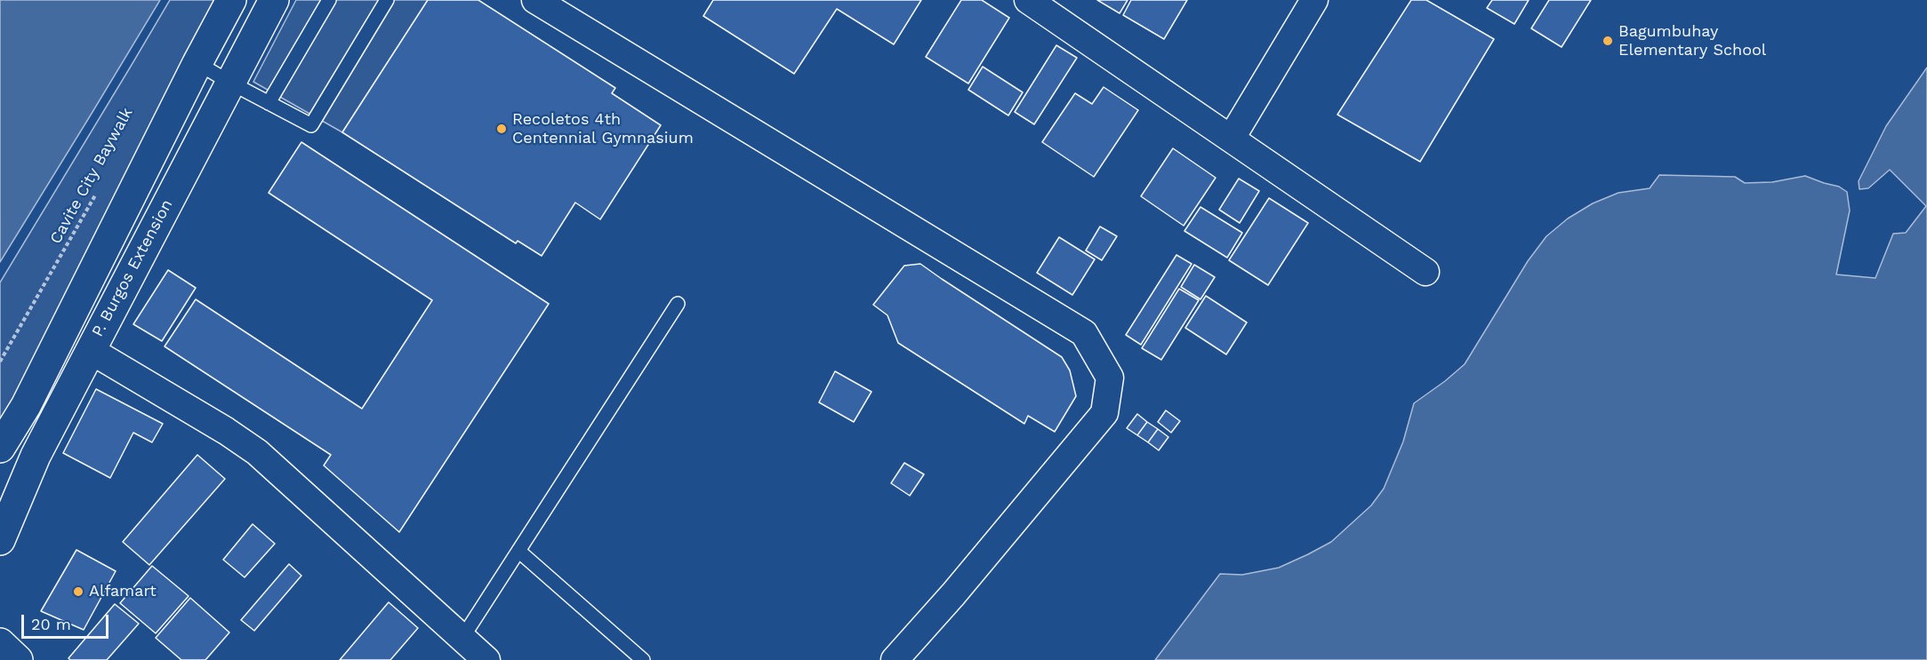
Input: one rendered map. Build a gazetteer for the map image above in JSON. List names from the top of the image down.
{
  "streets": {
    "main road": ["P. Burgos Extension"],
    "path": ["Cavite City Baywalk"]
  },
  "places": ["Bagumbuhay Elementary School", "Recoletos 4th Centennial Gymnasium", "Alfamart"],
  "scale_bar": "20 m"
}
